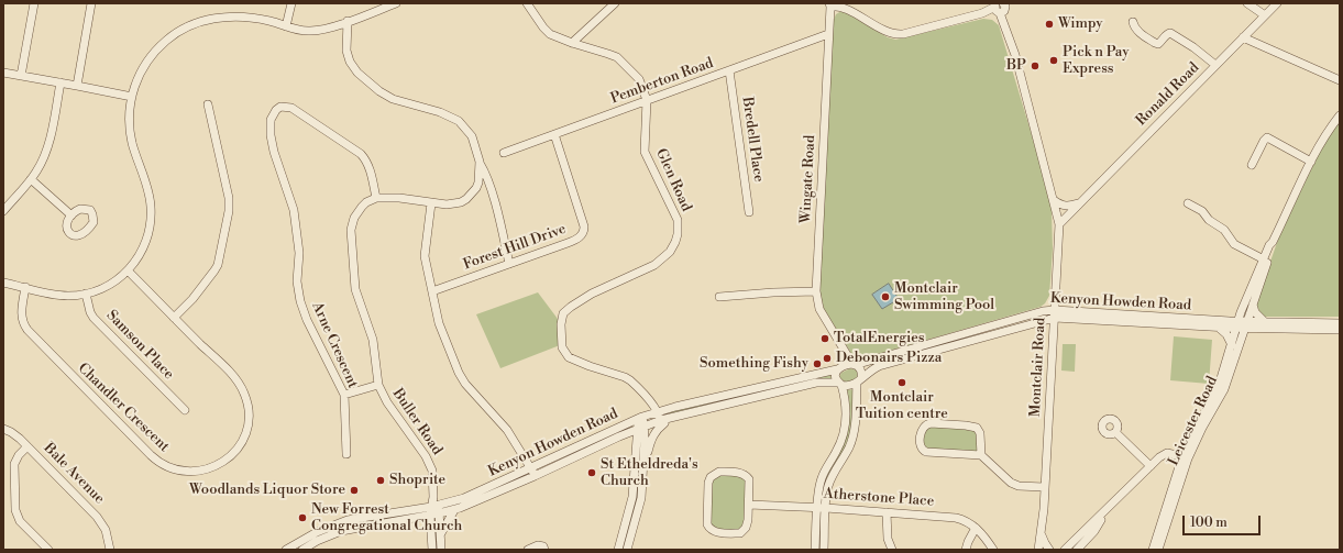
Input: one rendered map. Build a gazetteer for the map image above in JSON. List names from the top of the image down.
{
  "streets": {
    "street": [
      "Pemberton Road",
      "Ronald Road",
      "Bredell Place",
      "Wingate Road",
      "Glen Road",
      "Forest Hill Drive",
      "Kenyon Howden Road",
      "Samson Place",
      "Arne Crescent",
      "Montclair Road",
      "Chandler Crescent",
      "Leicester Road",
      "Buller Road",
      "Bale Avenue",
      "Atherstone Place"
    ]
  },
  "crossings": [
    ["Pemberton Road", "Bredell Place"],
    ["Pemberton Road", "Wingate Road"],
    ["Pemberton Road", "Glen Road"],
    ["Pemberton Road", "Forest Hill Drive"],
    ["Ronald Road", "Montclair Road"],
    ["Wingate Road", "Kenyon Howden Road"],
    ["Glen Road", "Kenyon Howden Road"],
    ["Kenyon Howden Road", "Montclair Road"],
    ["Kenyon Howden Road", "Leicester Road"],
    ["Kenyon Howden Road", "Buller Road"],
    ["Arne Crescent", "Buller Road"]
  ],
  "places": [
    "Wimpy",
    "Pick n Pay Express",
    "BP",
    "Montclair Swimming Pool",
    "TotalEnergies",
    "Debonairs Pizza",
    "Something Fishy",
    "Montclair Tuition centre",
    "St Etheldreda's Church",
    "Shoprite",
    "Woodlands Liquor Store",
    "New Forrest Congregational Church"
  ],
  "scale_bar": "100 m"
}
